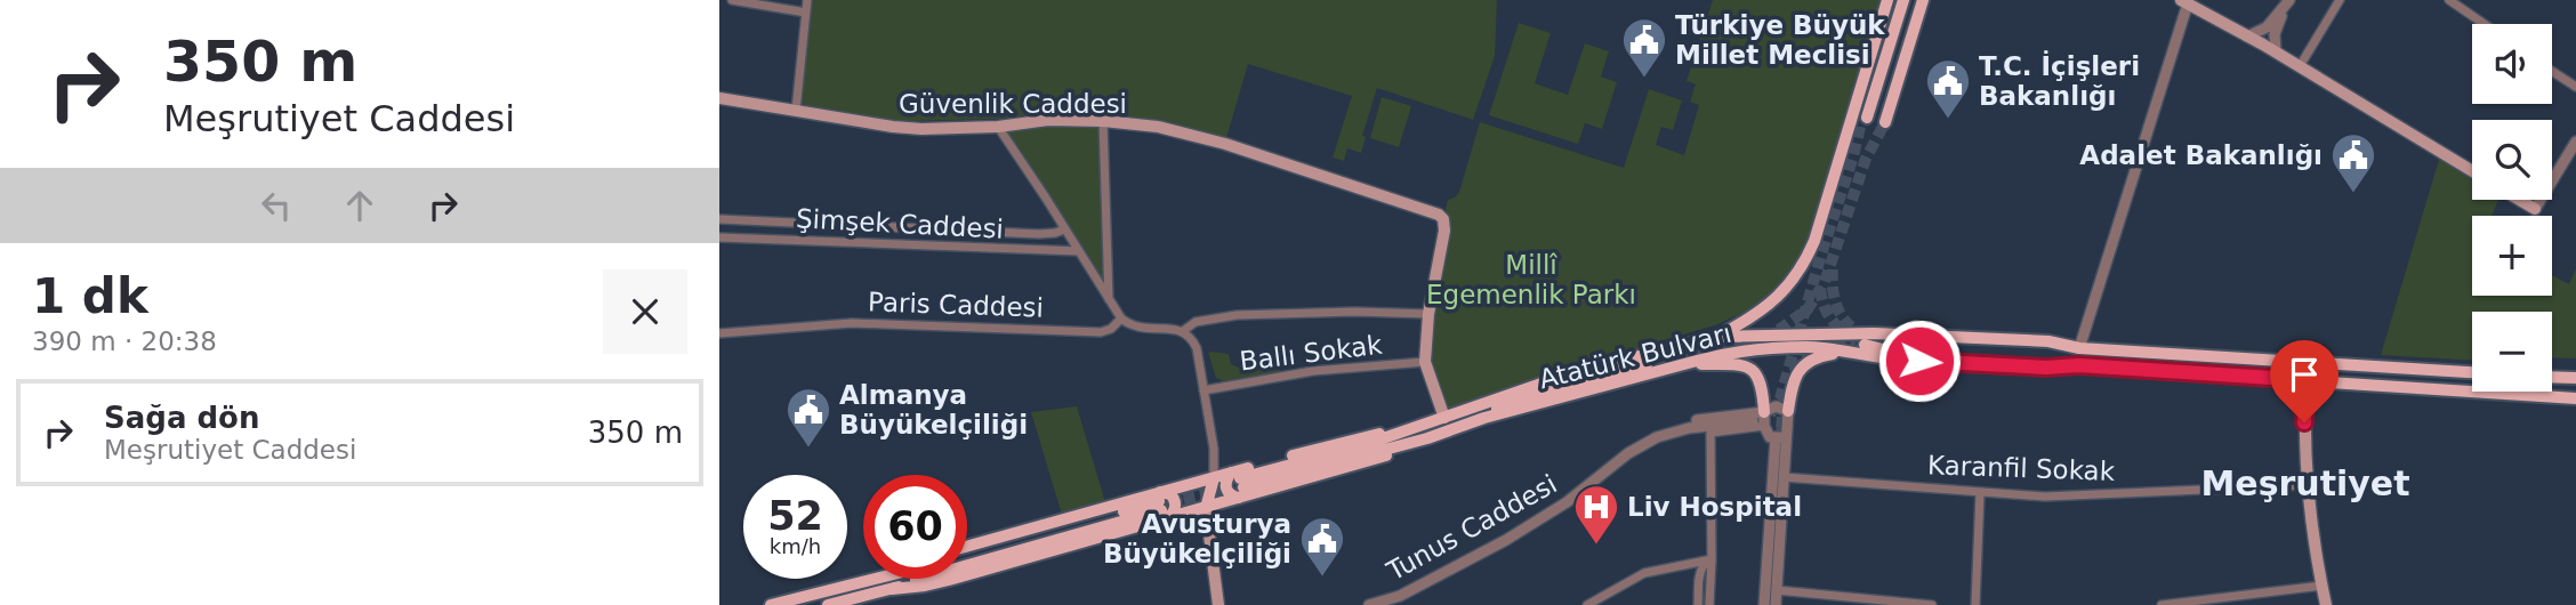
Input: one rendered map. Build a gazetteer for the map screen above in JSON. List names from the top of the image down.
{
  "streets": {
    "main road": ["Güvenlik Caddesi", "Atatürk Bulvarı"],
    "street": [
      "Şimşek Caddesi",
      "Paris Caddesi",
      "Ballı Sokak",
      "Karanfil Sokak",
      "Tunus Caddesi"
    ]
  },
  "districts": ["Meşrutiyet"],
  "parks": ["Millî Egemenlik Parkı"],
  "places": {
    "public building": [
      "Türkiye Büyük Millet Meclisi",
      "T.C. İçişleri Bakanlığı",
      "Adalet Bakanlığı",
      "Almanya Büyükelçiliği",
      "Avusturya Büyükelçiliği"
    ],
    "hospital": ["Liv Hospital"]
  },
  "page": {
    "turn": ["350 m", "Meşrutiyet Caddesi"],
    "map_buttons": ["+", "−"],
    "heading": ["1 dk", "390 m · 20:38"],
    "list": [
      {
        "name": "Sağa dön",
        "note": "Meşrutiyet Caddesi",
        "value": "350 m"
      }
    ],
    "speed": "52 km/h",
    "limit": "60"
  }
}
